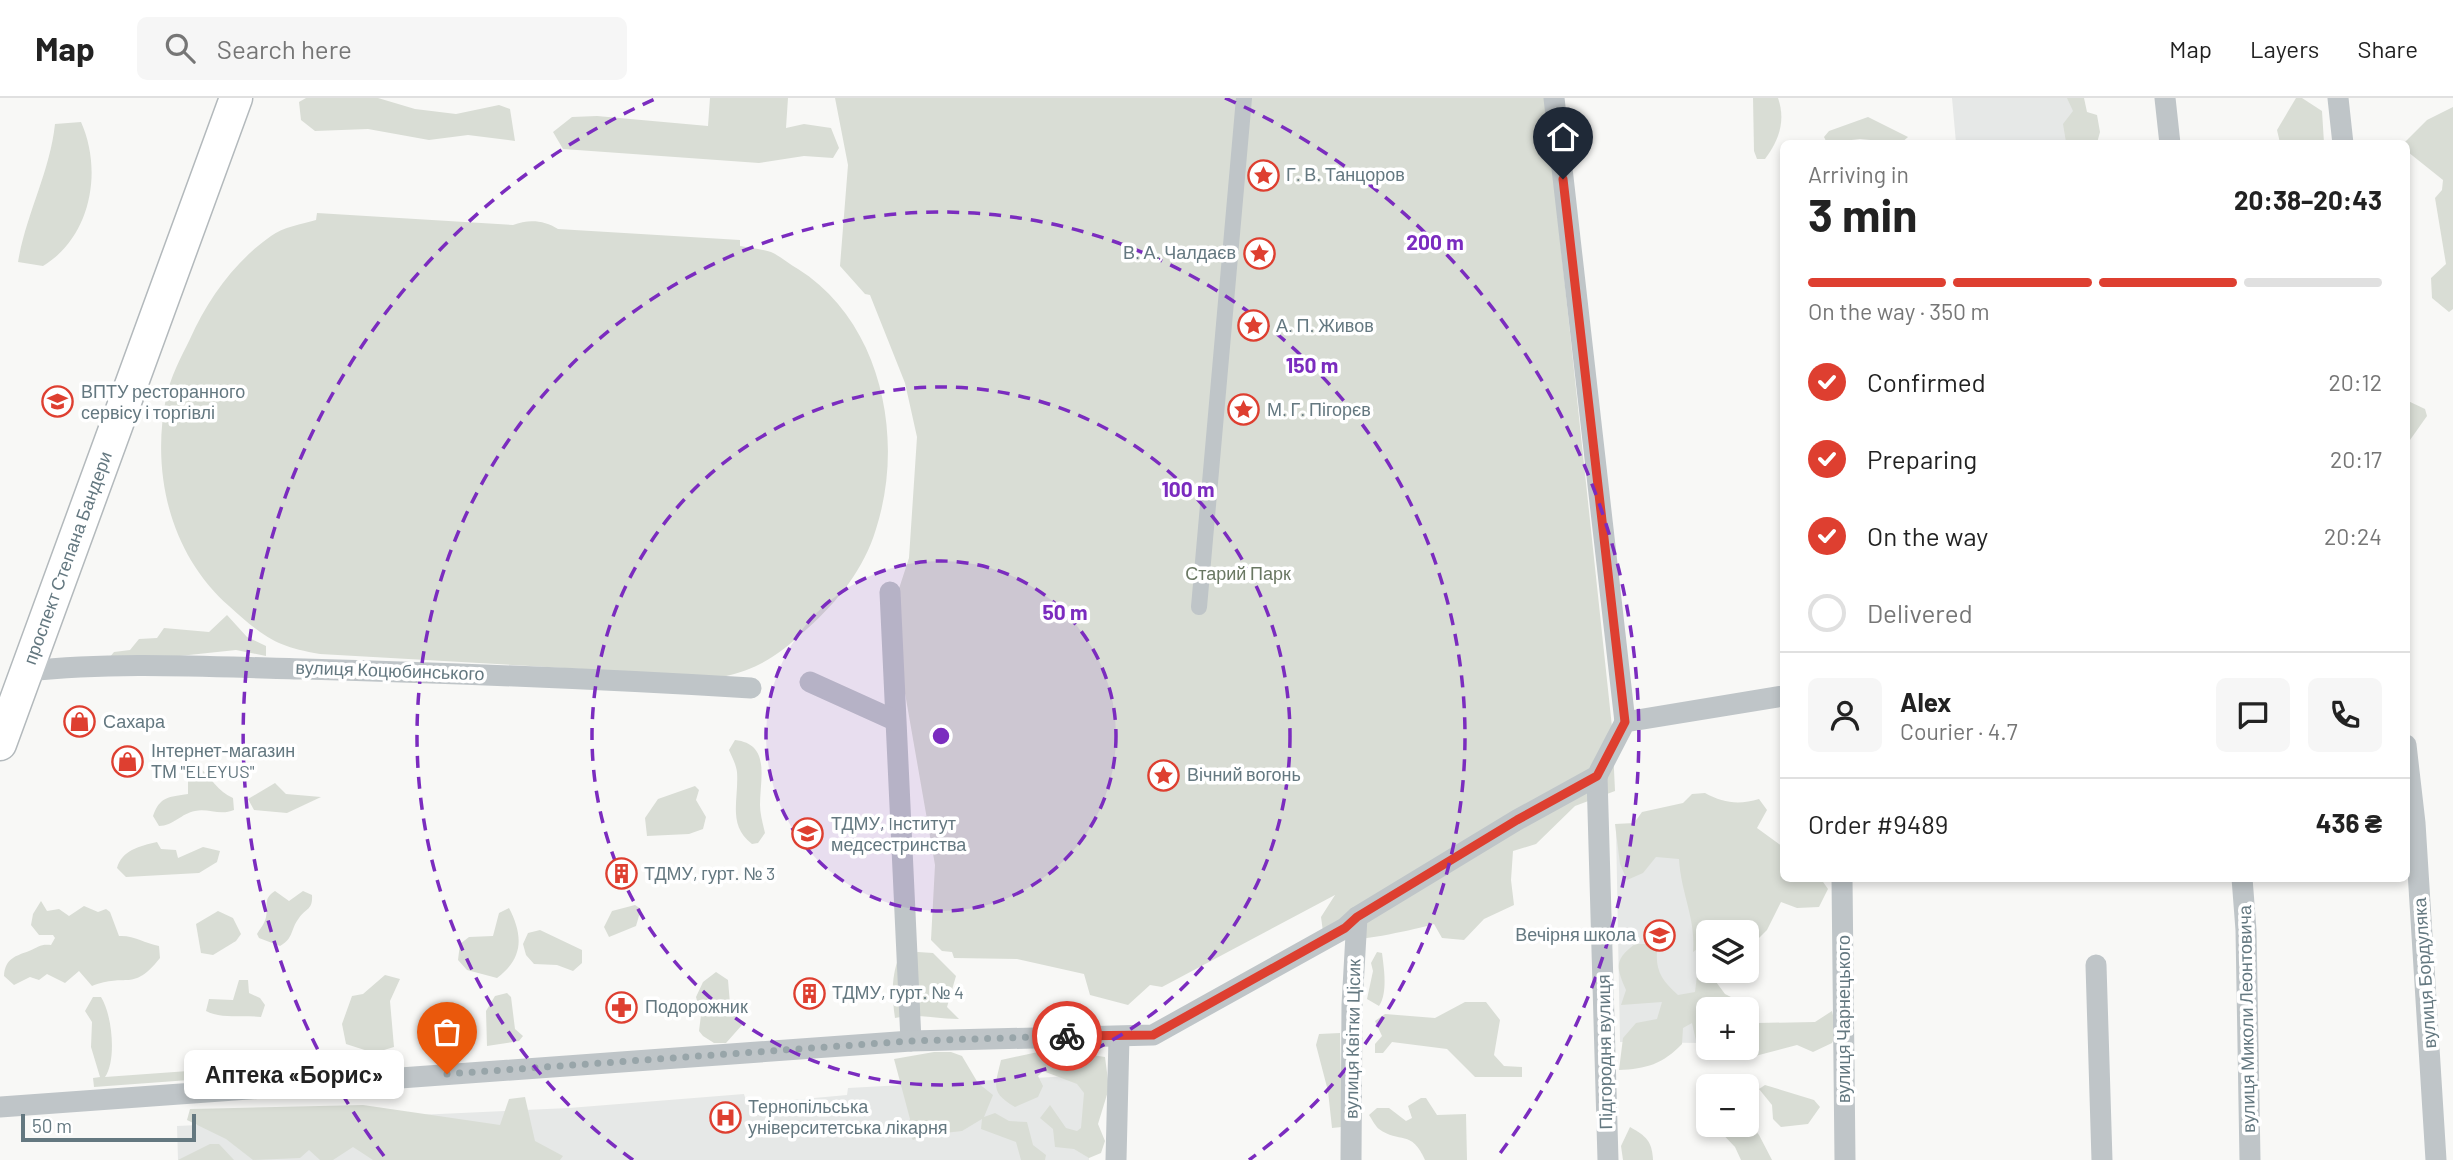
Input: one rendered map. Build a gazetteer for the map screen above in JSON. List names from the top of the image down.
{
  "streets": {
    "main road": ["проспект Степана Бандери"],
    "street": [
      "вулиця Коцюбинського",
      "вулиця Бордуляка",
      "вулиця Чарнецького",
      "вулиця Миколи Леонтовича",
      "вулиця Квітки Цісик",
      "Підгородня вулиця"
    ]
  },
  "crossings": [
    ["проспект Степана Бандери", "вулиця Коцюбинського"]
  ],
  "parks": ["Старий Парк"],
  "places": {
    "place": [
      "Г. В. Танцоров",
      "В. А. Чалдаєв",
      "А. П. Живов",
      "М. Г. Пігорєв",
      "Вічний вогонь"
    ],
    "school or university": ["ВПТУ ресторанного сервісу і торгівлі", "ТДМУ, Iнститут медсестринства", "Вечірня школа"],
    "shop": ["Сахара", "Інтернет-магазин ТМ \"ELEYUS\""],
    "building": ["ТДМУ, гурт. № 3", "ТДМУ, гурт. № 4"],
    "pharmacy": ["Подорожник"],
    "other": ["Аптека «Борис»"],
    "hospital": ["Тернопільська університетська лікарня"]
  },
  "scale_bar": "50 m",
  "page": {
    "header": "Map",
    "search": "Search here",
    "nav": ["Map", "Layers", "Share"],
    "heading": ["3 min", "Arriving in", "20:38–20:43"],
    "panel": [
      "Alex",
      "Courier · 4.7",
      "Order #9489",
      "436 ₴"
    ],
    "bar": "On the way · 350 m",
    "list": [
      ["Confirmed", "20:12"],
      ["Preparing", "20:17"],
      ["On the way", "20:24"],
      "Delivered"
    ],
    "map_buttons": ["+", "−"],
    "bubble": "Аптека «Борис»",
    "scale": "50 m"
  },
  "rings": [
    "200 m",
    "150 m",
    "100 m",
    "50 m"
  ]
}
